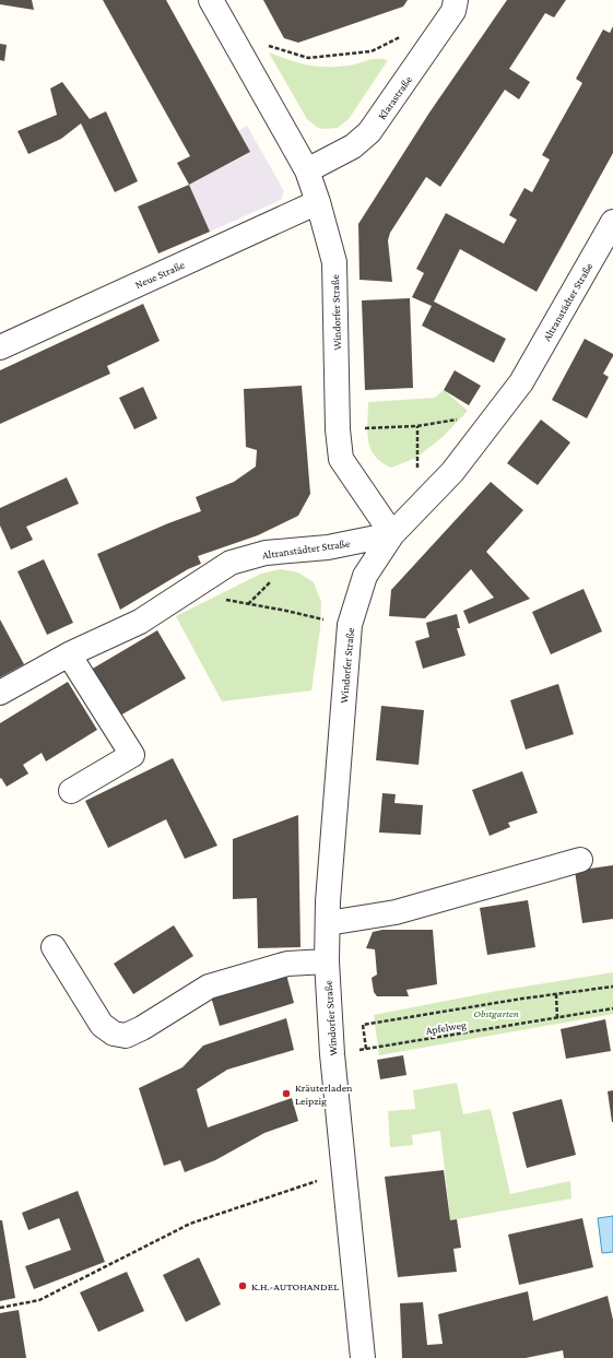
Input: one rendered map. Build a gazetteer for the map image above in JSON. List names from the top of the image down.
{
  "streets": {
    "street": [
      "Klarastraße",
      "Neue Straße",
      "Altranstädter Straße",
      "Windorfer Straße"
    ],
    "path": ["Apfelweg"]
  },
  "crossings": [
    ["Klarastraße", "Windorfer Straße"],
    ["Neue Straße", "Windorfer Straße"],
    ["Altranstädter Straße", "Windorfer Straße"],
    ["Windorfer Straße", "Apfelweg"]
  ],
  "parks": ["Obstgarten"],
  "places": ["Kräuterladen Leipzig", "K.H.-AUTOHANDEL"]
}
